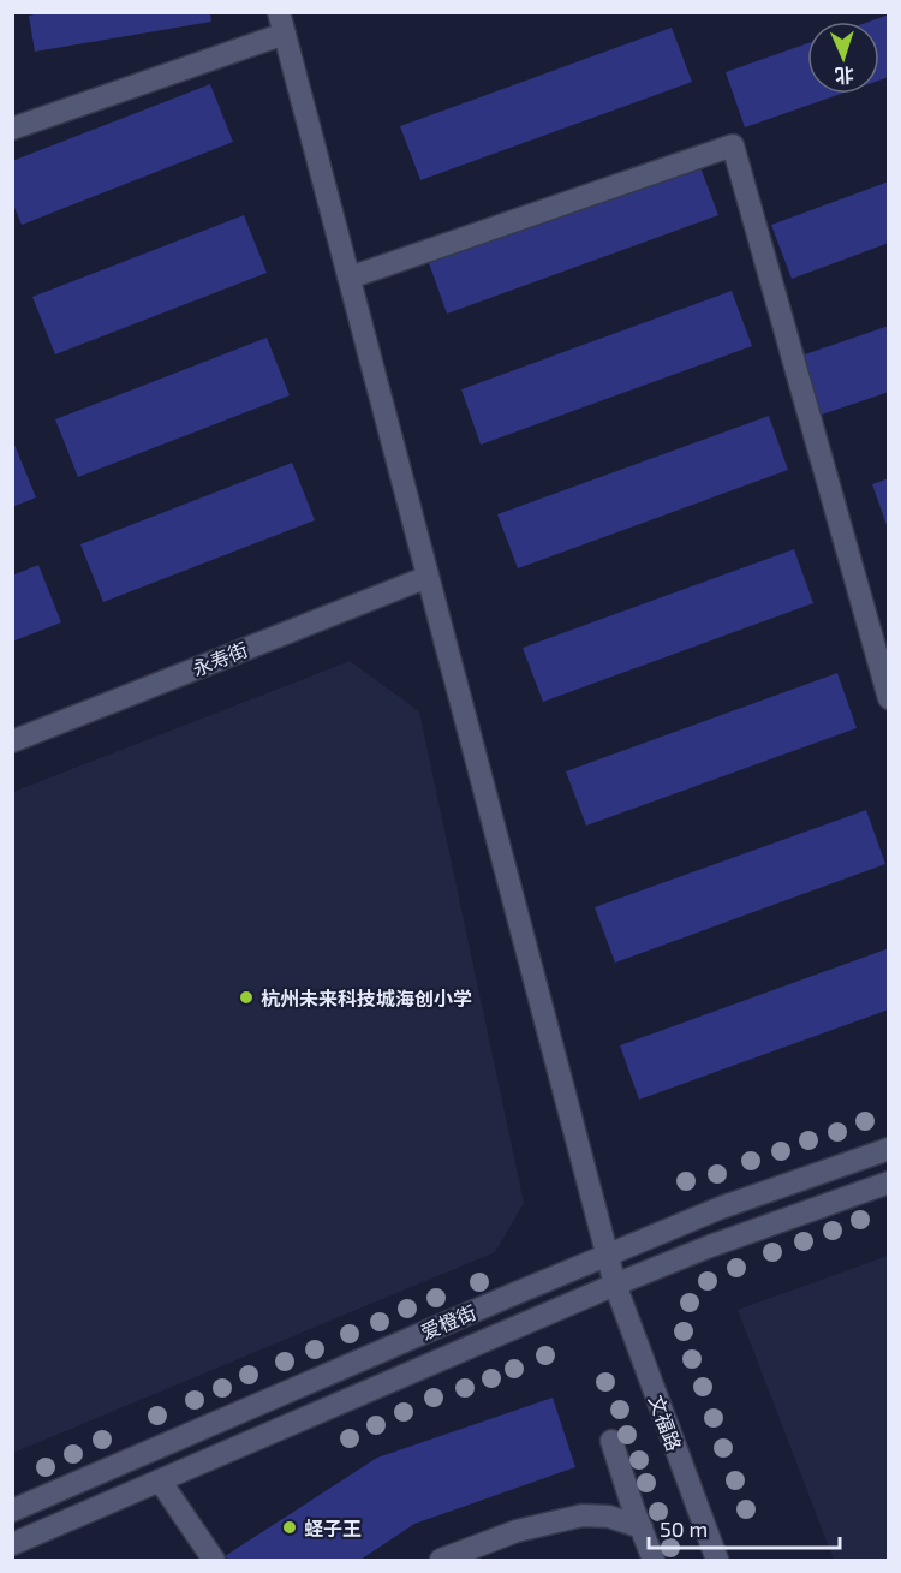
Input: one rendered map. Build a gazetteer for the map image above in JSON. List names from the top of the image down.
{
  "streets": {
    "street": ["永寿街", "爱橙街", "文福路"]
  },
  "crossings": [
    ["永寿街", "文福路"],
    ["爱橙街", "文福路"]
  ],
  "places": ["杭州未来科技城海创小学", "蛏子王"],
  "scale_bar": "50 m",
  "north": "bottom"
}
